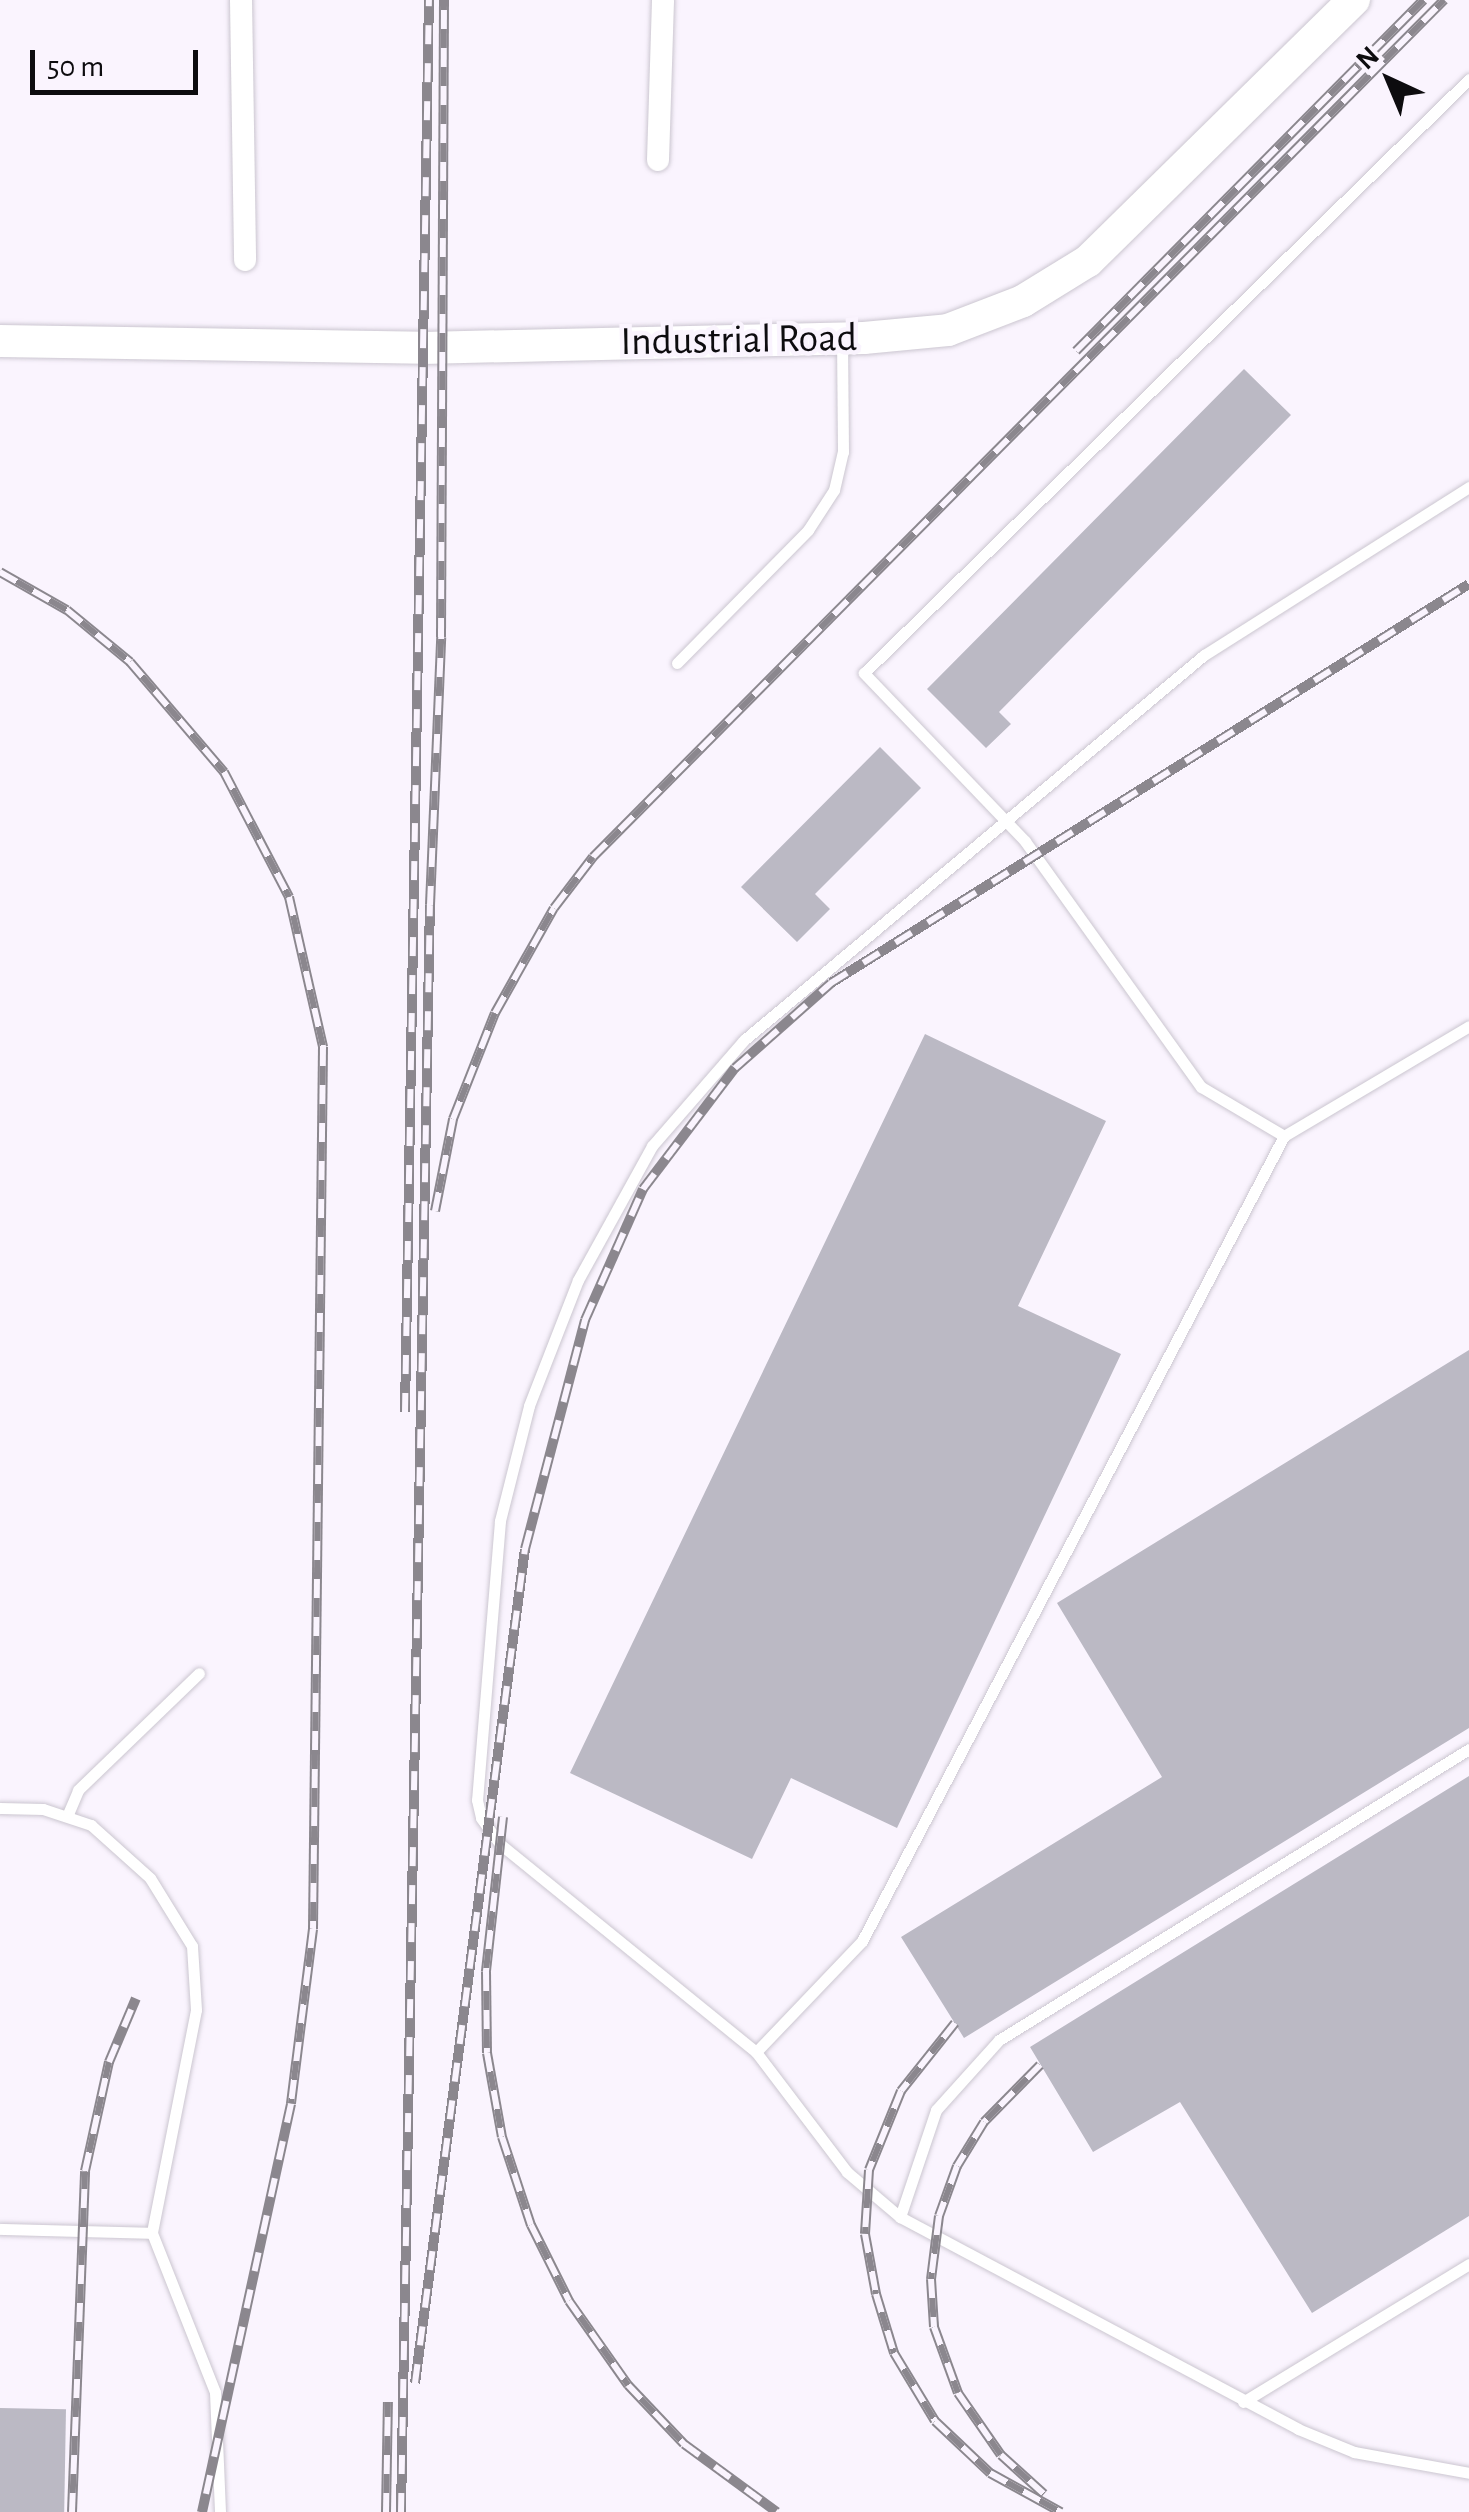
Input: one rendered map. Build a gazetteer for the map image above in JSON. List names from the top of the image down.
{
  "streets": {
    "street": ["Industrial Road"]
  },
  "scale_bar": "50 m",
  "north": "top left"
}
